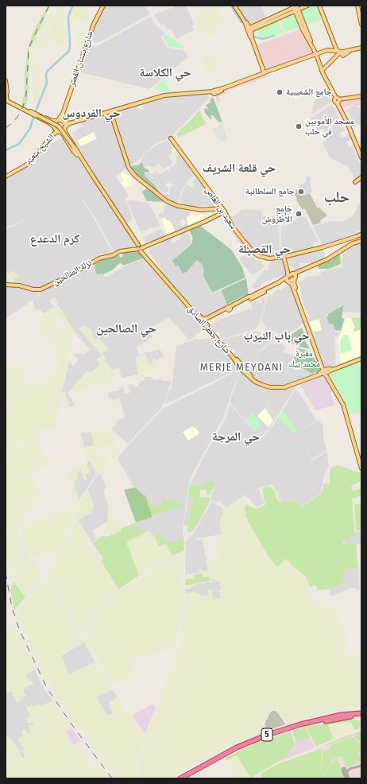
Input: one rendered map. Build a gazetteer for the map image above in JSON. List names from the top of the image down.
{
  "streets": {
    "highway": ["5"],
    "main road": [
      "شارع بستان القصر",
      "الشيخ سعيد",
      "سعيد بن العاص",
      "نزلة الصالحين",
      "شارع جعفر الصادق"
    ]
  },
  "crossings": [
    ["شارع بستان القصر", "الشيخ سعيد"],
    ["شارع بستان القصر", "شارع جعفر الصادق"],
    ["الشيخ سعيد", "شارع جعفر الصادق"],
    ["سعيد بن العاص", "نزلة الصالحين"],
    ["نزلة الصالحين", "شارع جعفر الصادق"]
  ],
  "districts": [
    "حي الكلاسة",
    "حي الفردوس",
    "حي قلعة الشريف",
    "حلب",
    "كرم الدعدع",
    "حي القصيلة",
    "حي الصالحين",
    "حي باب النيرب",
    "MERJE MEYDANI",
    "حي المرجة"
  ],
  "parks": ["مقبرة محمد بيك"],
  "places": [
    "جامع الشعيبية",
    "مسجد الأمويين في حلب",
    "جامع السلطانية",
    "جَامِع الْأُطْرُوش"
  ]
}
